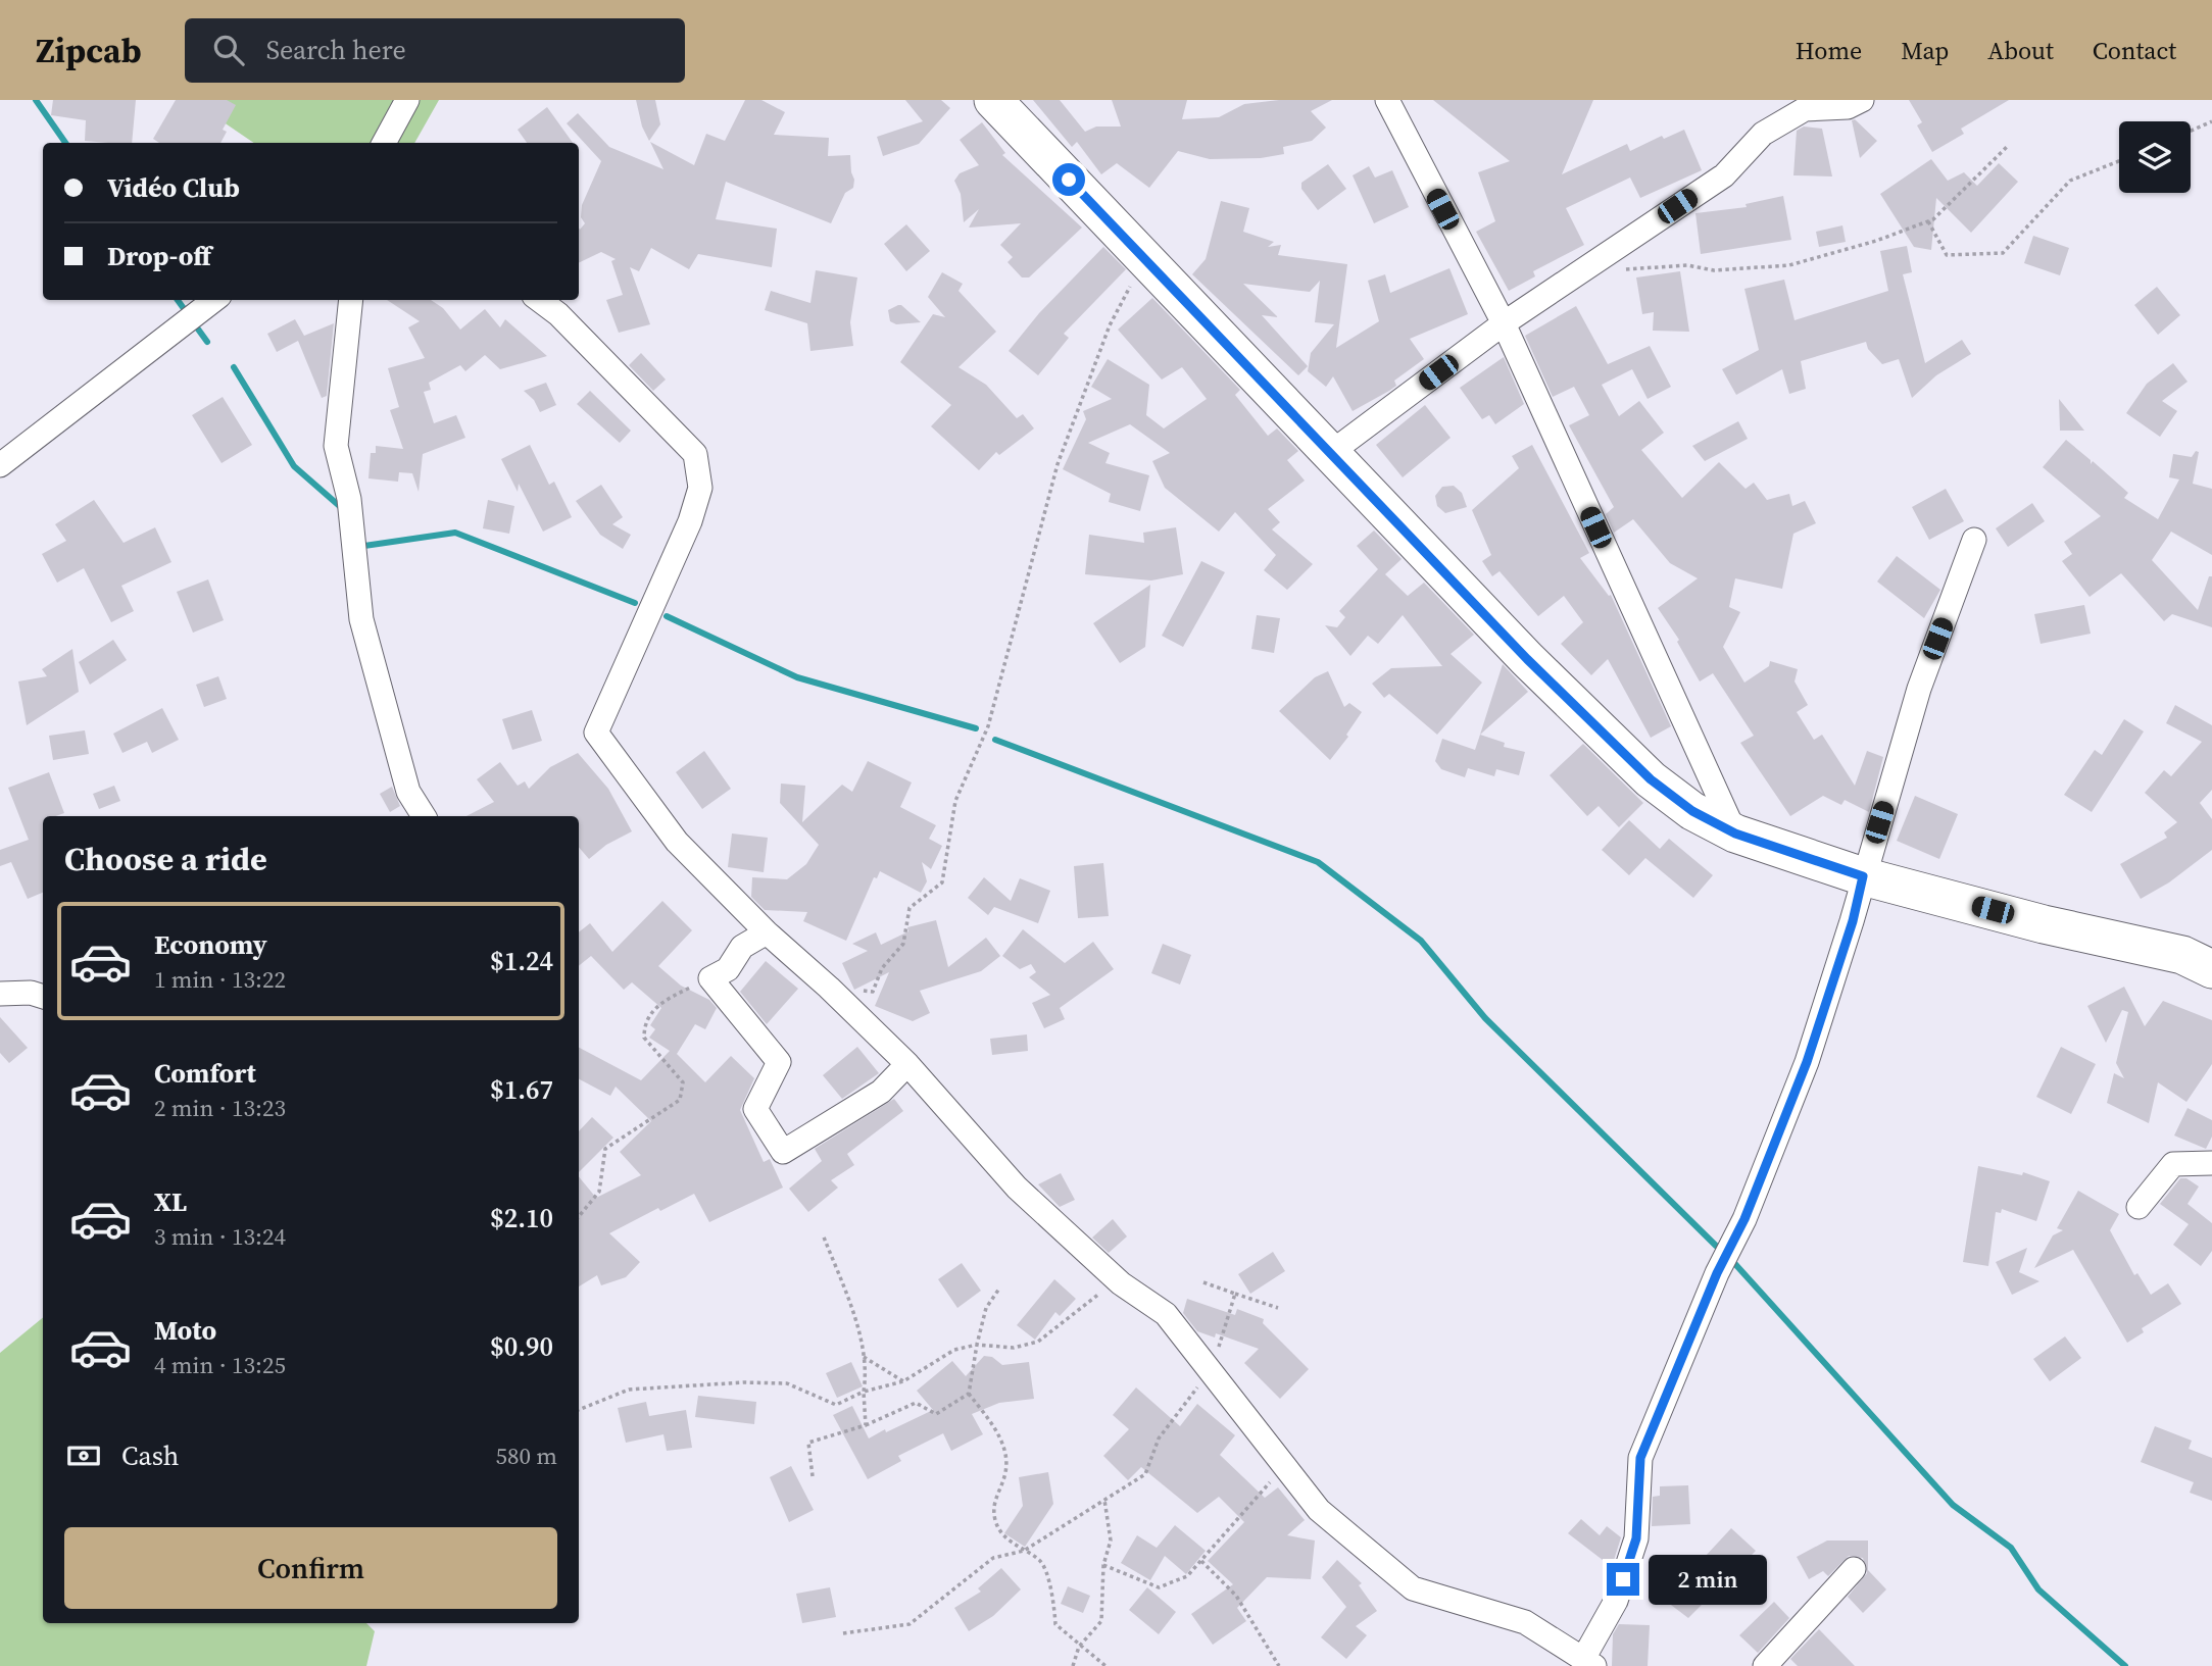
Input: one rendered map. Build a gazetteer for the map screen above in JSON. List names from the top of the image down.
{
  "page": {
    "header": "Zipcab",
    "search": "Search here",
    "nav": [
      "Home",
      "Map",
      "About",
      "Contact"
    ],
    "banner": ["Vidéo Club", "Drop-off"],
    "heading": "Choose a ride",
    "list": [
      {
        "name": "Economy",
        "note": "1 min · 13:22",
        "value": "$1.24"
      },
      {
        "name": "Comfort",
        "note": "2 min · 13:23",
        "value": "$1.67"
      },
      {
        "name": "XL",
        "note": "3 min · 13:24",
        "value": "$2.10"
      },
      {
        "name": "Moto",
        "note": "4 min · 13:25",
        "value": "$0.90"
      }
    ],
    "pay": ["Cash", "580 m"],
    "buttons": "Confirm",
    "bubble": "2 min"
  }
}
